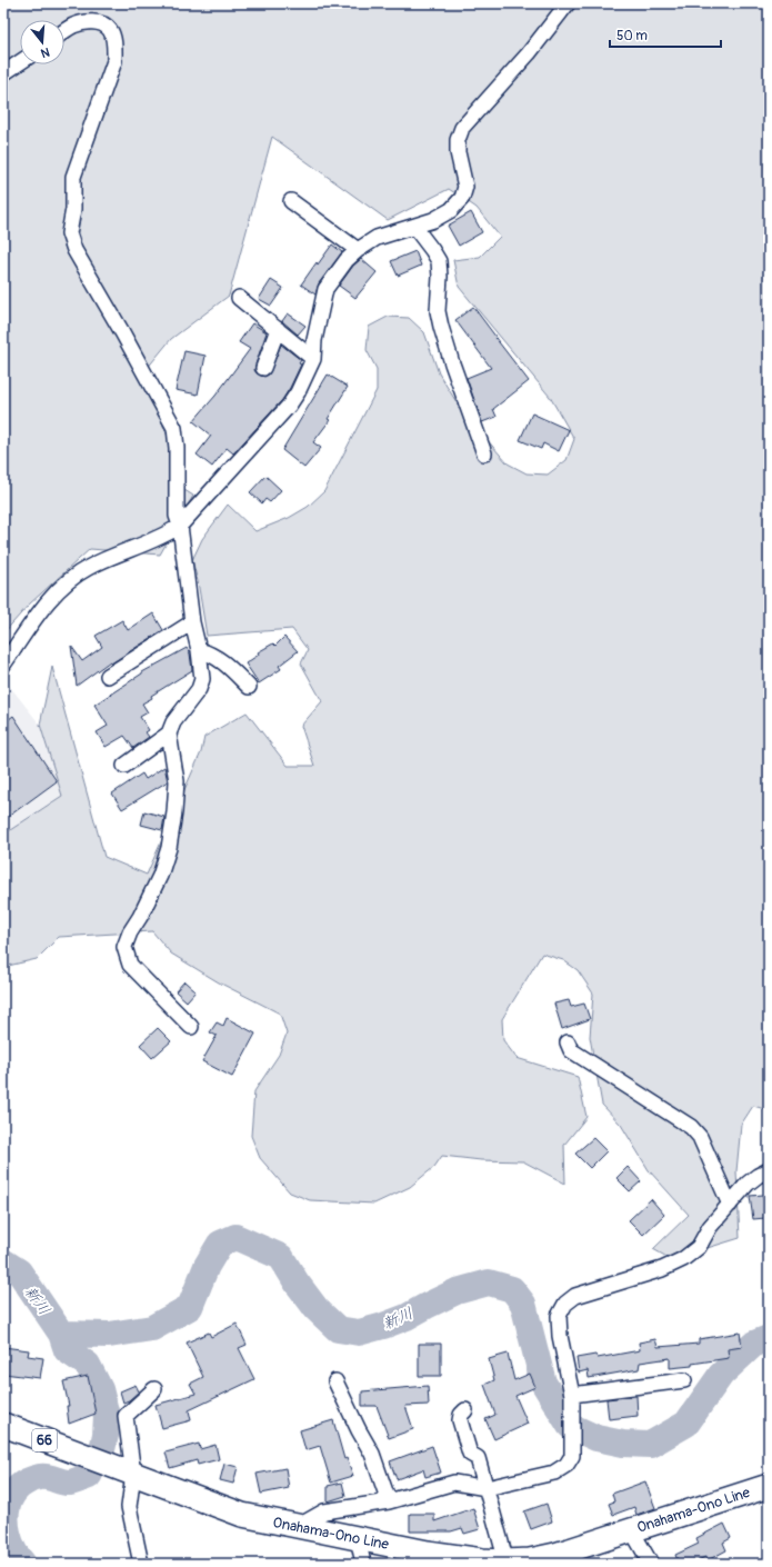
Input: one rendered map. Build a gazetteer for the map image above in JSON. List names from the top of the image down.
{
  "streets": {
    "main road": ["66", "Onahama-Ono Line"]
  },
  "water": ["新川"],
  "scale_bar": "50 m",
  "north": "bottom"
}
